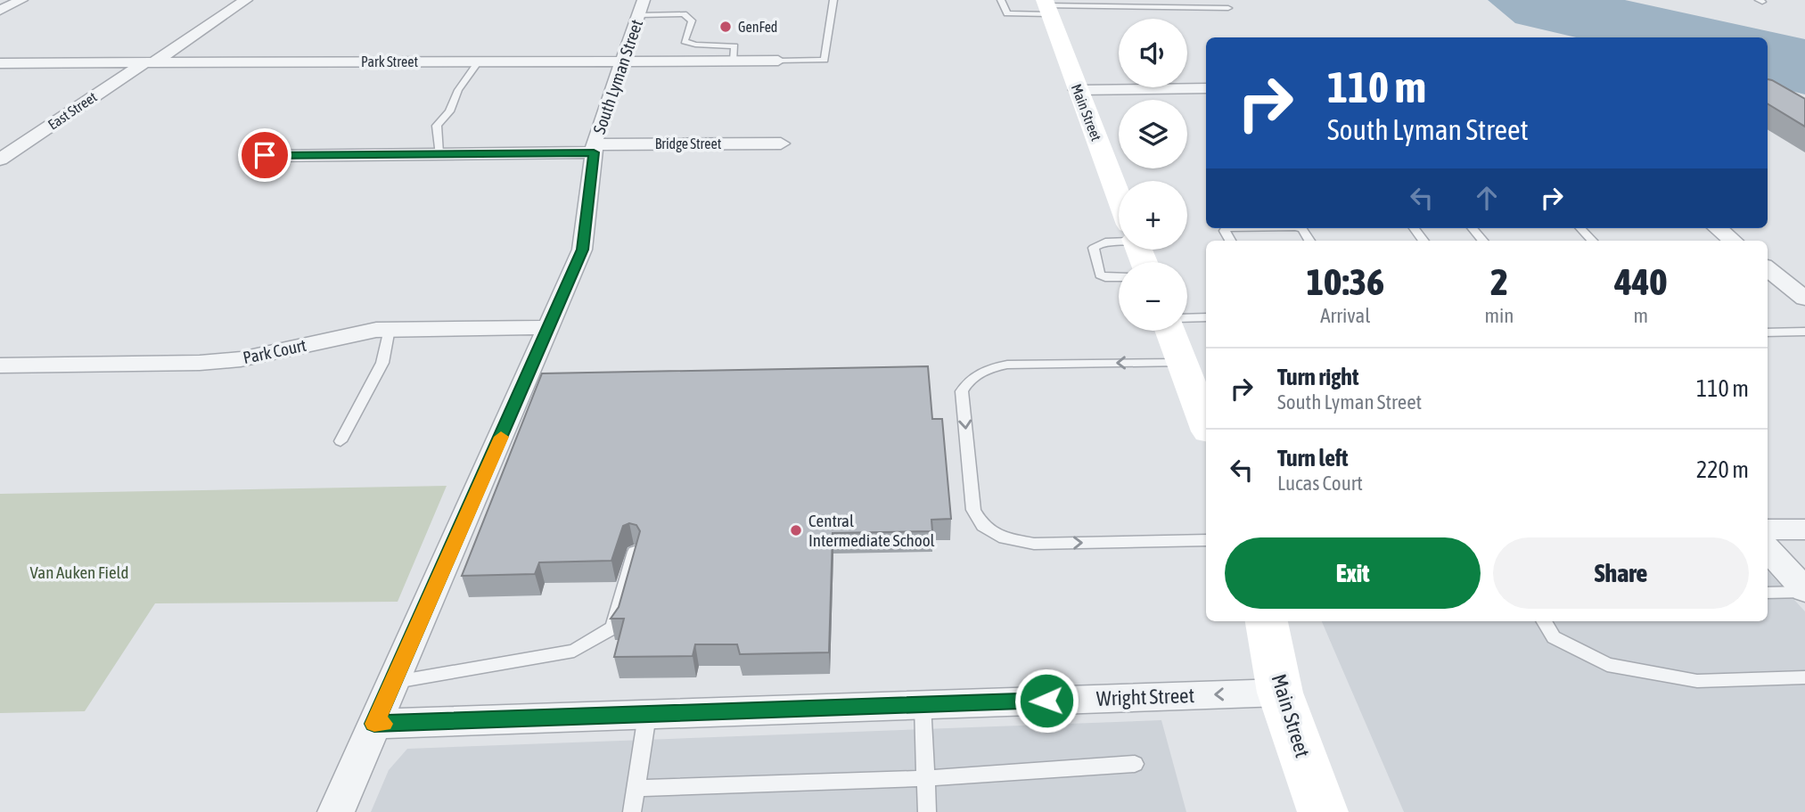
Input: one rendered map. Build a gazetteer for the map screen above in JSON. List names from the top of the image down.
{
  "streets": {
    "main road": ["Main Street"],
    "street": [
      "Park Street",
      "South Lyman Street",
      "East Street",
      "Bridge Street",
      "Park Court",
      "Wright Street"
    ]
  },
  "crossings": [
    ["Park Street", "South Lyman Street"],
    ["Park Street", "East Street"],
    ["South Lyman Street", "Bridge Street"],
    ["South Lyman Street", "Park Court"],
    ["South Lyman Street", "Wright Street"],
    ["Main Street", "Wright Street"]
  ],
  "one_way": ["Wright Street"],
  "parks": ["Van Auken Field"],
  "places": ["GenFed", "Central Intermediate School"],
  "page": {
    "map_buttons": ["+", "−"],
    "turn": ["110 m", "South Lyman Street"],
    "eta": [
      "10:36",
      "Arrival",
      "2",
      "min",
      "440",
      "m"
    ],
    "list": [
      {
        "name": "Turn right",
        "note": "South Lyman Street",
        "value": "110 m"
      },
      {
        "name": "Turn left",
        "note": "Lucas Court",
        "value": "220 m"
      }
    ],
    "buttons": ["Exit", "Share"]
  }
}
